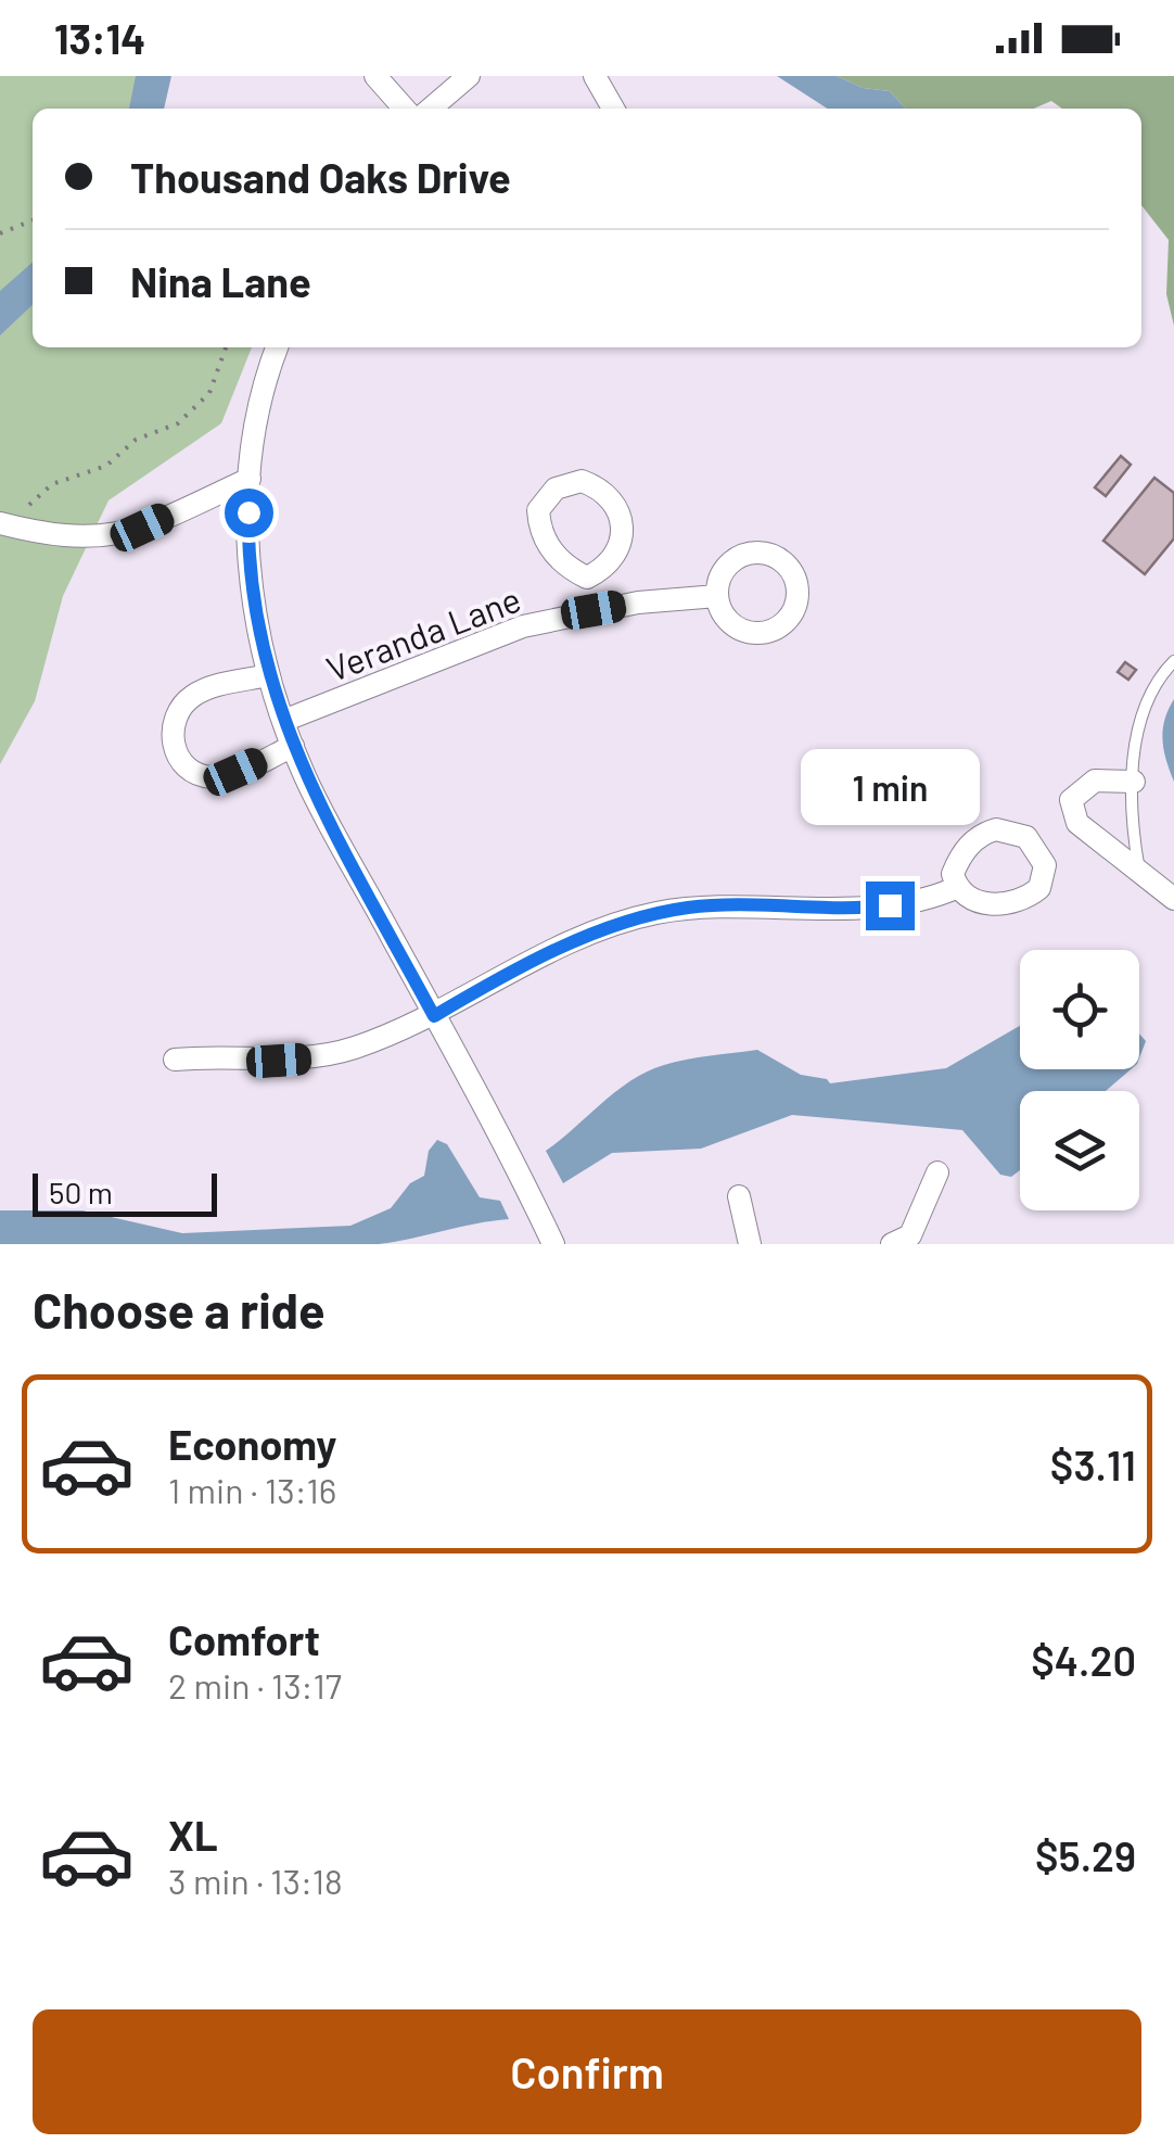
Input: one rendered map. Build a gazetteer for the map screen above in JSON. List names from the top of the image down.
{
  "streets": {
    "street": ["Veranda Lane"]
  },
  "scale_bar": "50 m",
  "page": {
    "status": "13:14",
    "banner": ["Thousand Oaks Drive", "Nina Lane"],
    "bubble": "1 min",
    "scale": "50 m",
    "heading": "Choose a ride",
    "list": [
      {
        "name": "Economy",
        "note": "1 min · 13:16",
        "value": "$3.11"
      },
      {
        "name": "Comfort",
        "note": "2 min · 13:17",
        "value": "$4.20"
      },
      {
        "name": "XL",
        "note": "3 min · 13:18",
        "value": "$5.29"
      }
    ],
    "buttons": "Confirm"
  }
}
